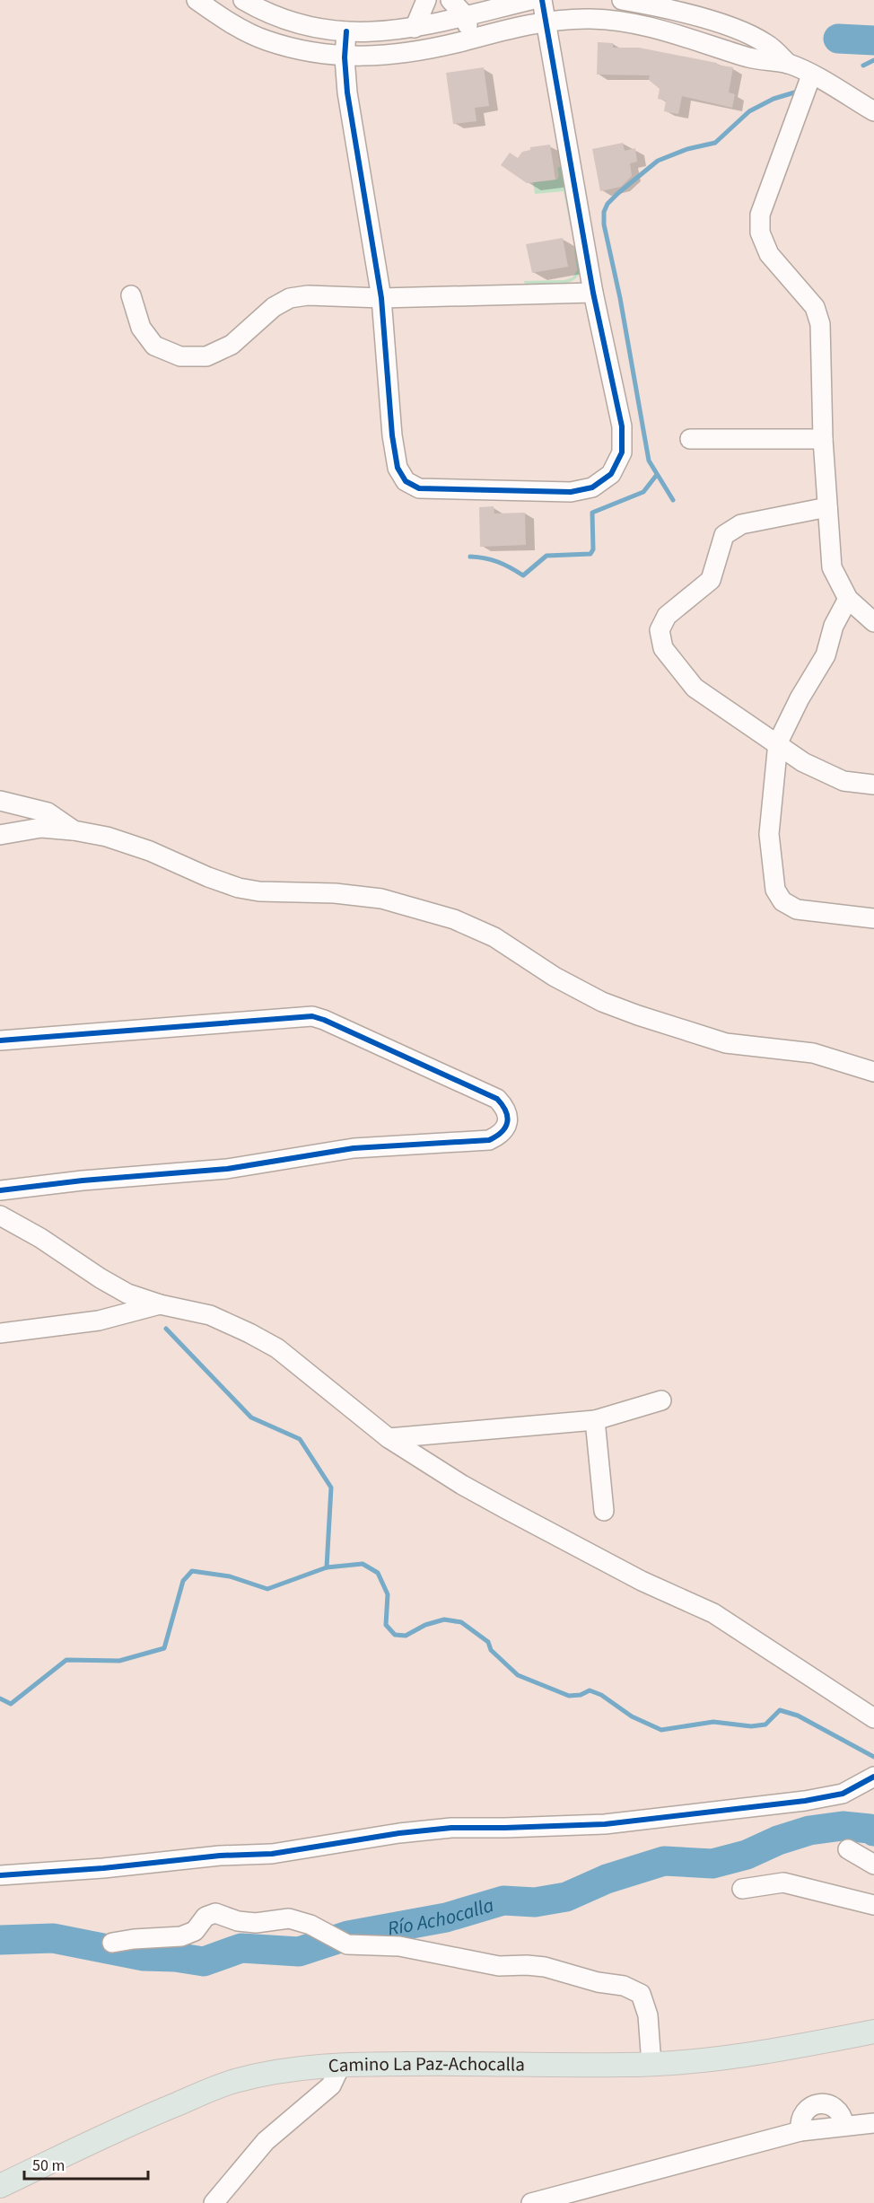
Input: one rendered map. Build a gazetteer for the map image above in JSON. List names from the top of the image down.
{
  "streets": {
    "main road": ["Camino La Paz-Achocalla"]
  },
  "water": ["Río Achocalla"],
  "scale_bar": "50 m"
}
